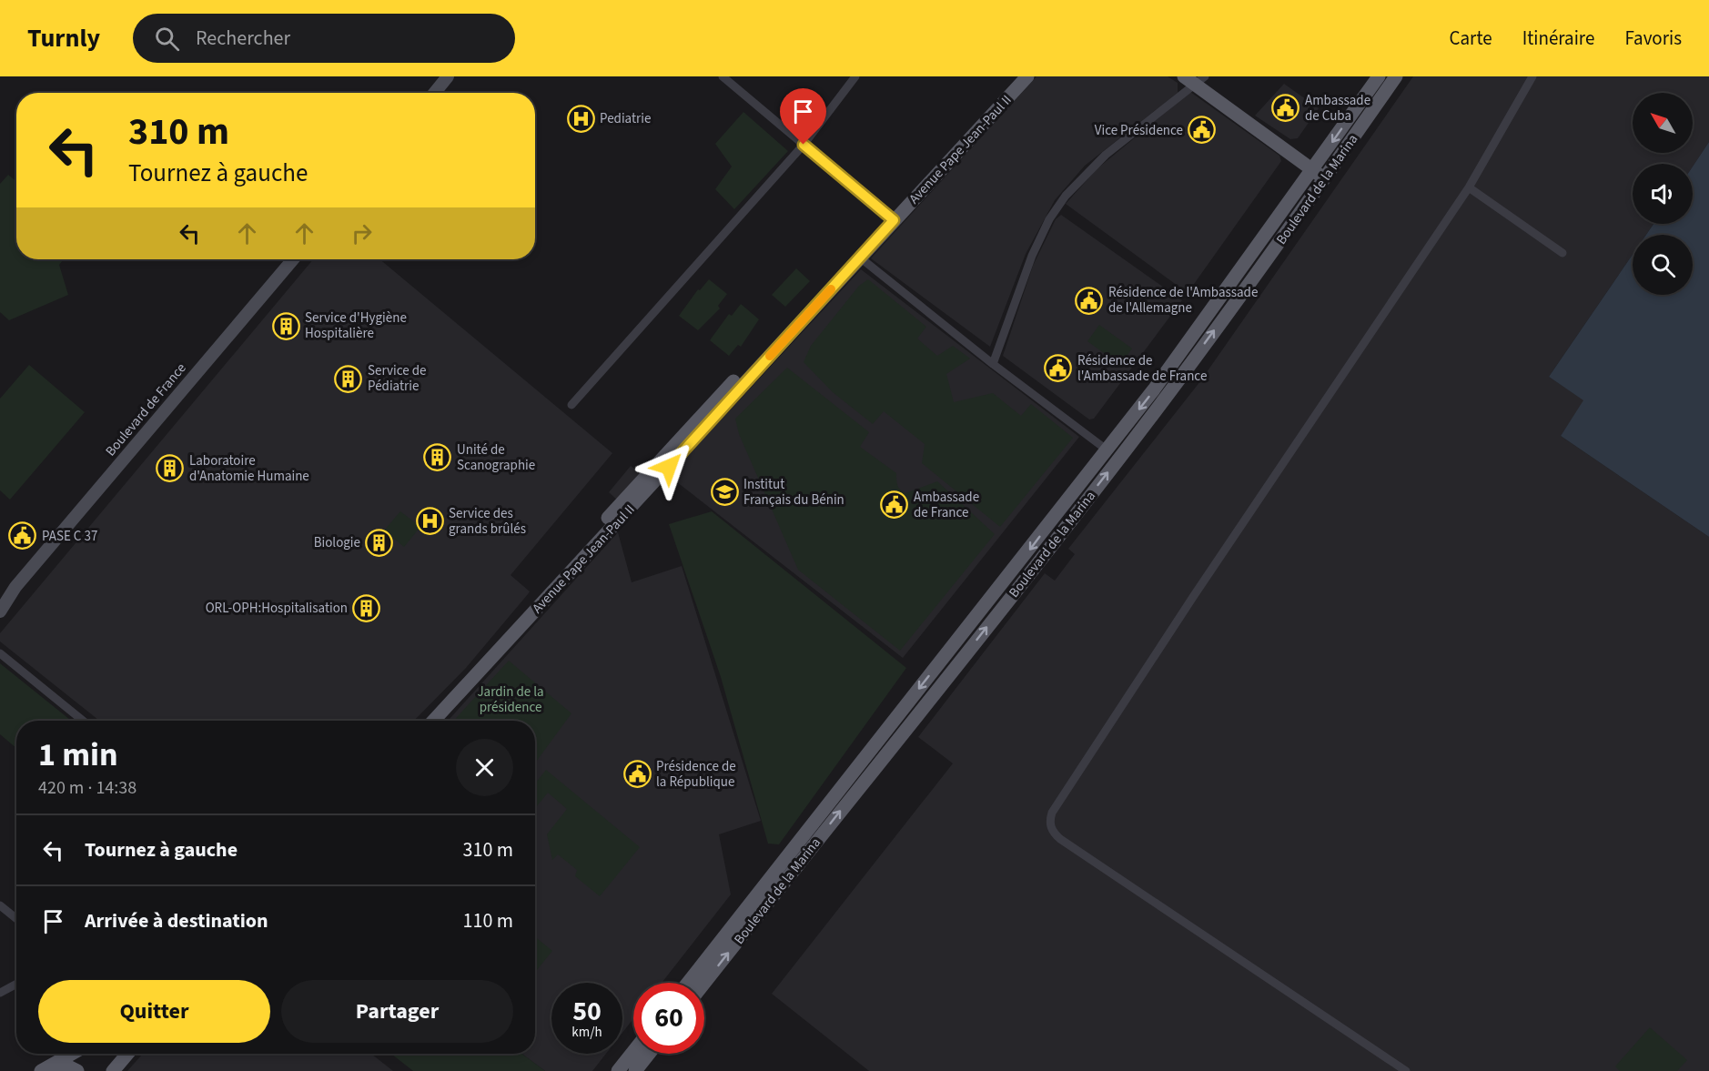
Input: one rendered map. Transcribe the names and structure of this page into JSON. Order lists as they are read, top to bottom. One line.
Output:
{"streets":{"main road":["Avenue Pape Jean-Paul II","Boulevard de la Marina"],"street":["Boulevard de France"]},"parks":["Jardin de la présidence"],"places":{"public building":["Ambassade de Cuba","Vice Présidence","Résidence de l'Ambassade de l'Allemagne","Résidence de l'Ambassade de France","Ambassade de France","PASE C 37","Présidence de la République"],"hospital":["Pediatrie","Service des grands brûlés"],"building":["Service d'Hygiène Hospitalière","Service de Pédiatrie","Unité de Scanographie","Laboratoire d'Anatomie Humaine","Biologie","ORL-OPH:Hospitalisation"],"school or university":["Institut Français du Bénin"]},"north":"top left","page":{"header":"Turnly","search":"Rechercher","nav":["Carte","Itinéraire","Favoris"],"turn":["310 m","Tournez à gauche"],"heading":["1 min","420 m · 14:38"],"list":[{"name":"Tournez à gauche","value":"310 m"},{"name":"Arrivée à destination","value":"110 m"}],"buttons":["Quitter","Partager"],"speed":"50 km/h","limit":"60"}}
